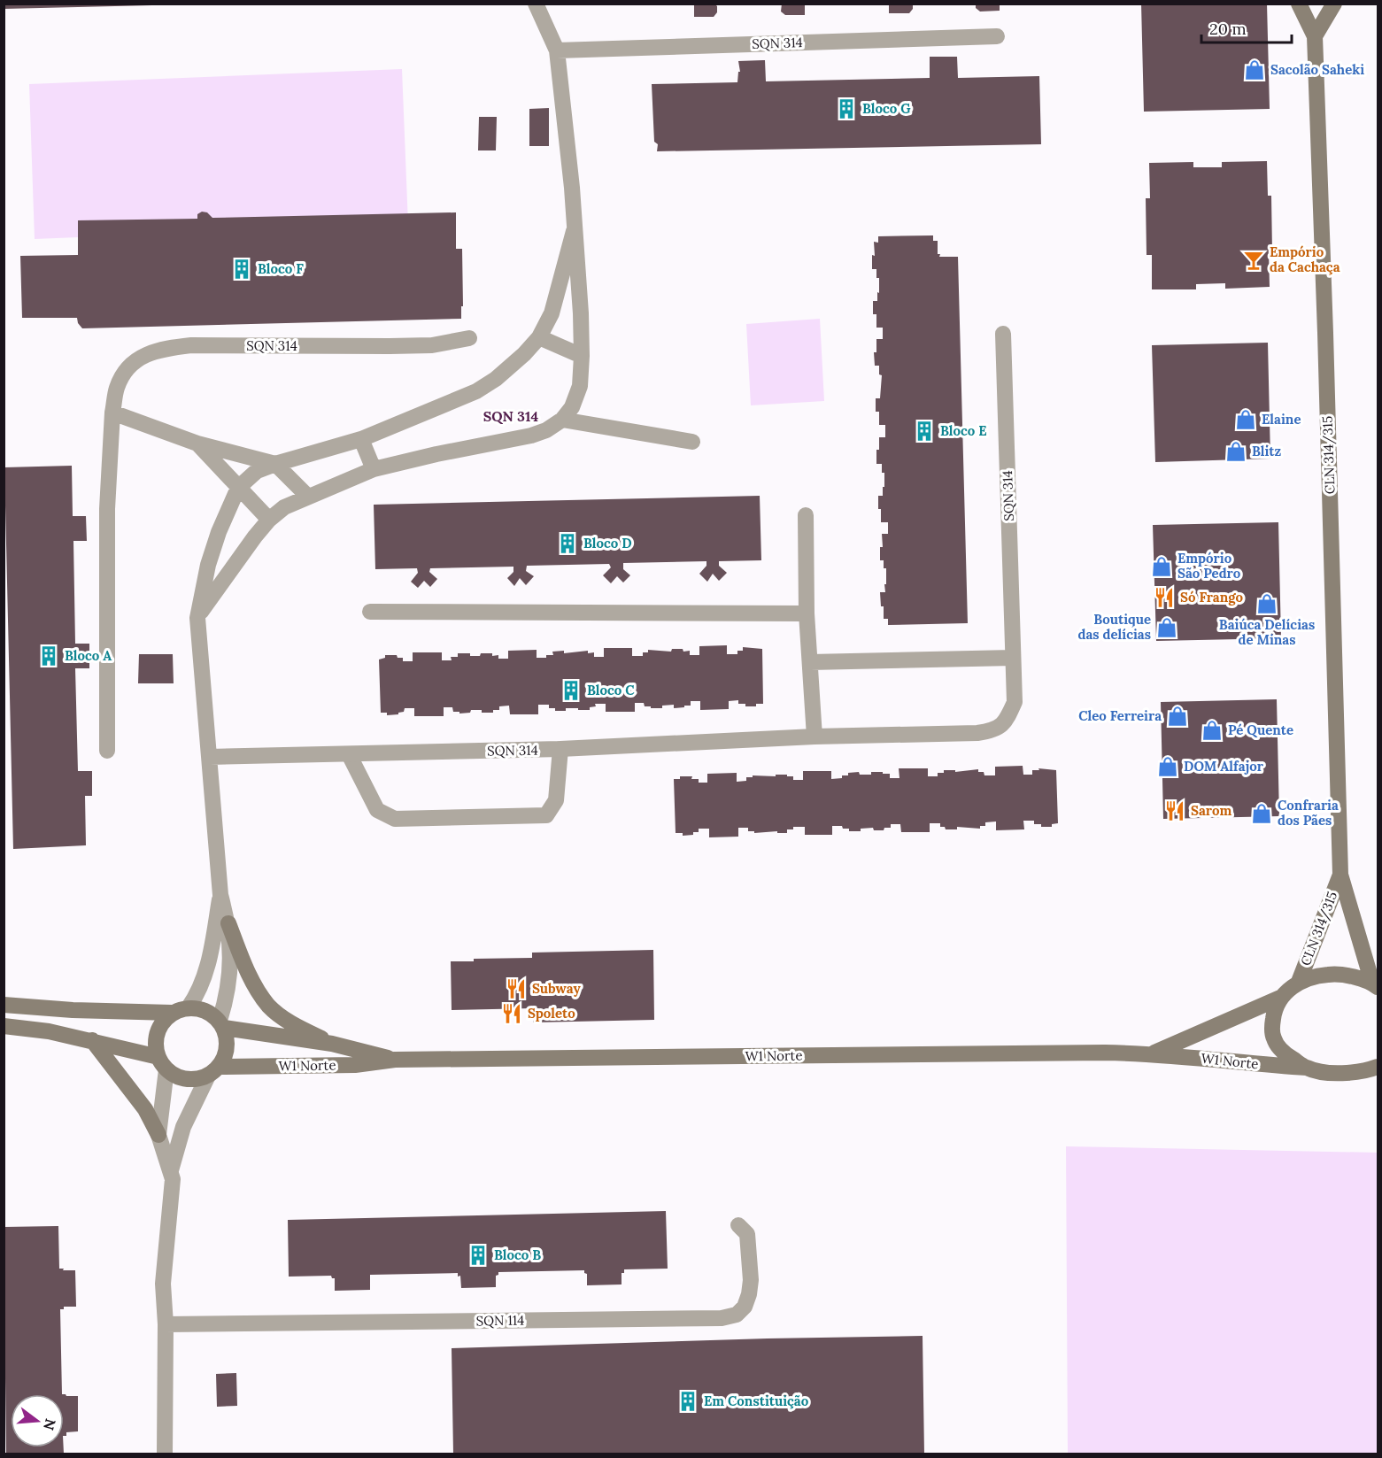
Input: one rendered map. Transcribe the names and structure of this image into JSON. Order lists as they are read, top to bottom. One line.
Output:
{"streets":{"street":["SQN 314","CLN 314/315","W1 Norte","SQN 114"]},"crossings":[["CLN 314/315","W1 Norte"]],"districts":["SQN 314"],"places":{"shop":["Sacolão Saheki","Elaine","Blitz","Empório São Pedro","Baiúca Delícias de Minas","Boutique das delícias","Cleo Ferreira","Pé Quente","DOM Alfajor","Confraria dos Pães"],"building":["Bloco G","Bloco F","Bloco E","Bloco D","Bloco A","Bloco C","Bloco B","Em Constituição"],"bar":["Empório da Cachaça"],"restaurant":["Só Frango","Sarom","Subway","Spoleto"]},"scale_bar":"20 m","north":"right"}
